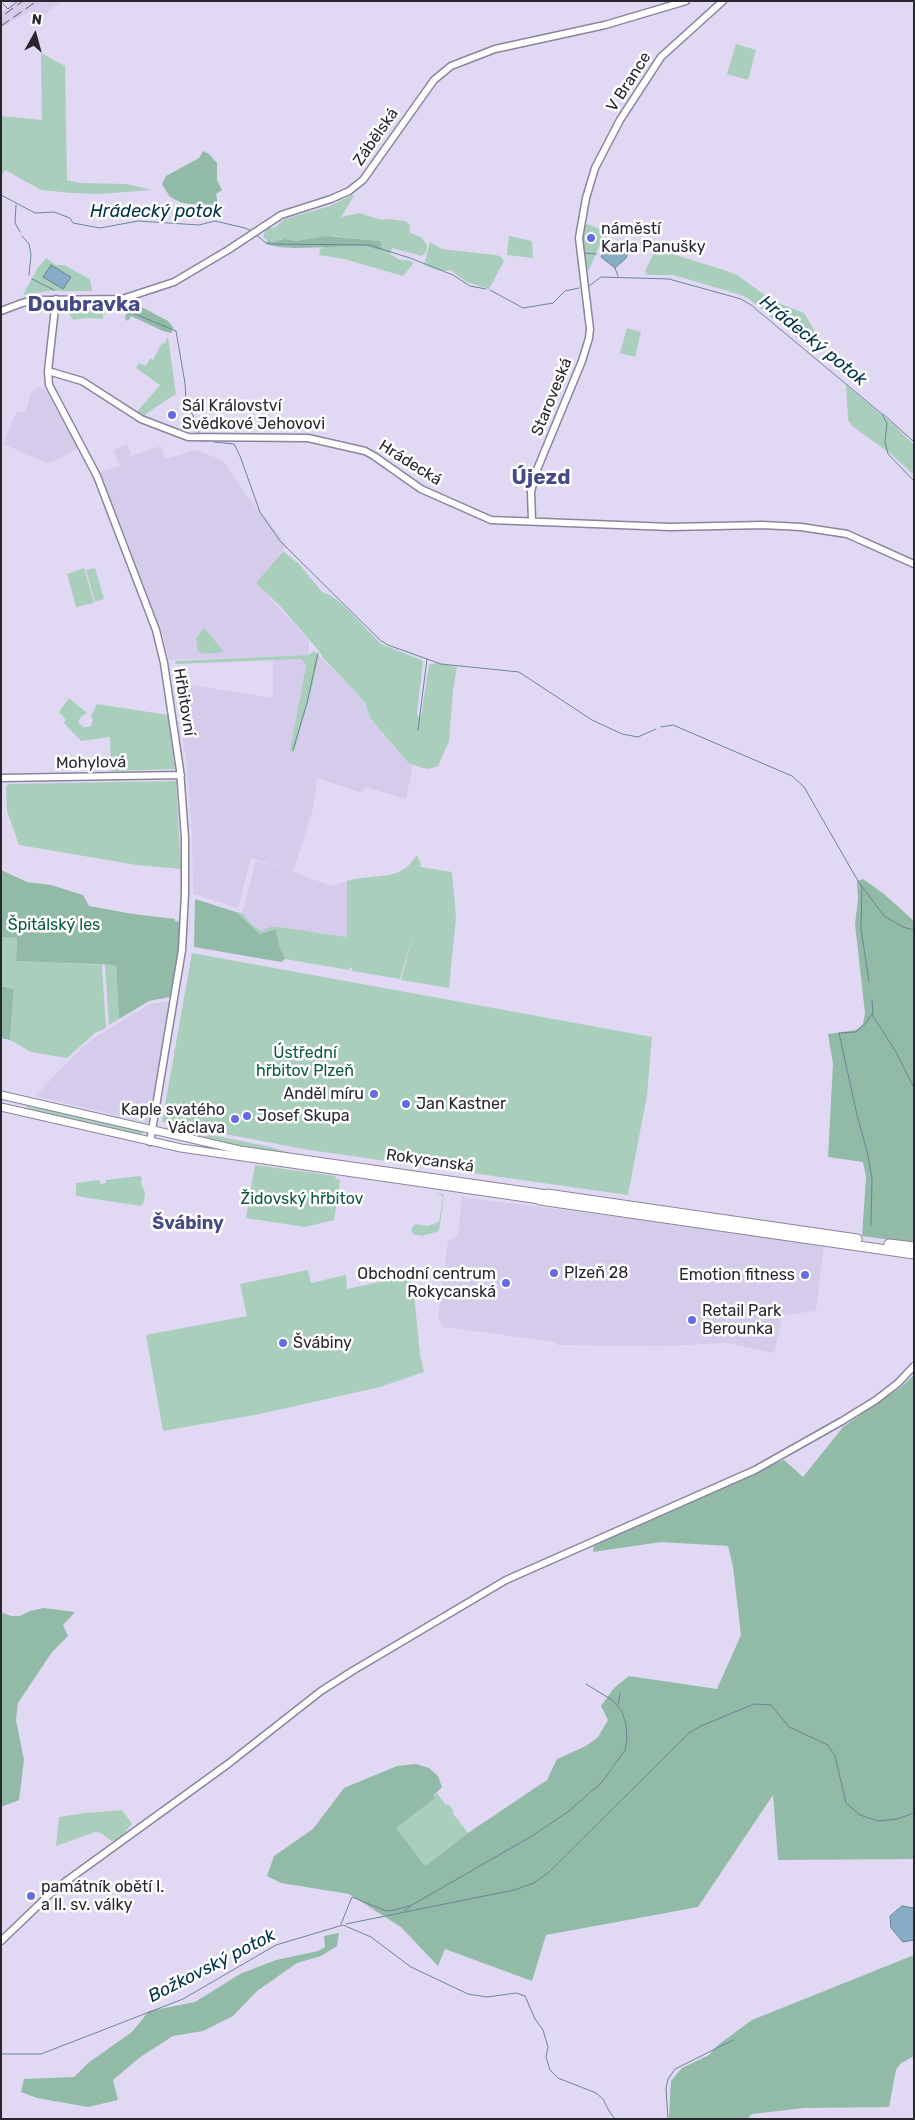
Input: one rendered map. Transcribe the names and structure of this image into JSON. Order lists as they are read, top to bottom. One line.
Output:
{"streets":{"highway":["Rokycanská"],"street":["V Brance","Zábělská","Staroveská","Hrádecká","Hřbitovní","Mohylová"]},"crossings":[["V Brance","Staroveská"],["Zábělská","Hřbitovní"],["Staroveská","Hrádecká"],["Hrádecká","Hřbitovní"],["Hřbitovní","Mohylová"],["Hřbitovní","Rokycanská"]],"districts":["Doubravka","Újezd","Švábiny"],"water":["Hrádecký potok","Božkovský potok"],"parks":["Špitálský les","Ústřední hřbitov Plzeň","Židovský hřbitov"],"places":["náměstí Karla Panušky","Sál Království Svědkové Jehovovi","Anděl míru","Jan Kastner","Josef Skupa","Kaple svatého Václava","Plzeň 28","Emotion fitness","Obchodní centrum Rokycanská","Retail Park Berounka","Švábiny","památník obětí I. a II. sv. války"],"north":"top"}
